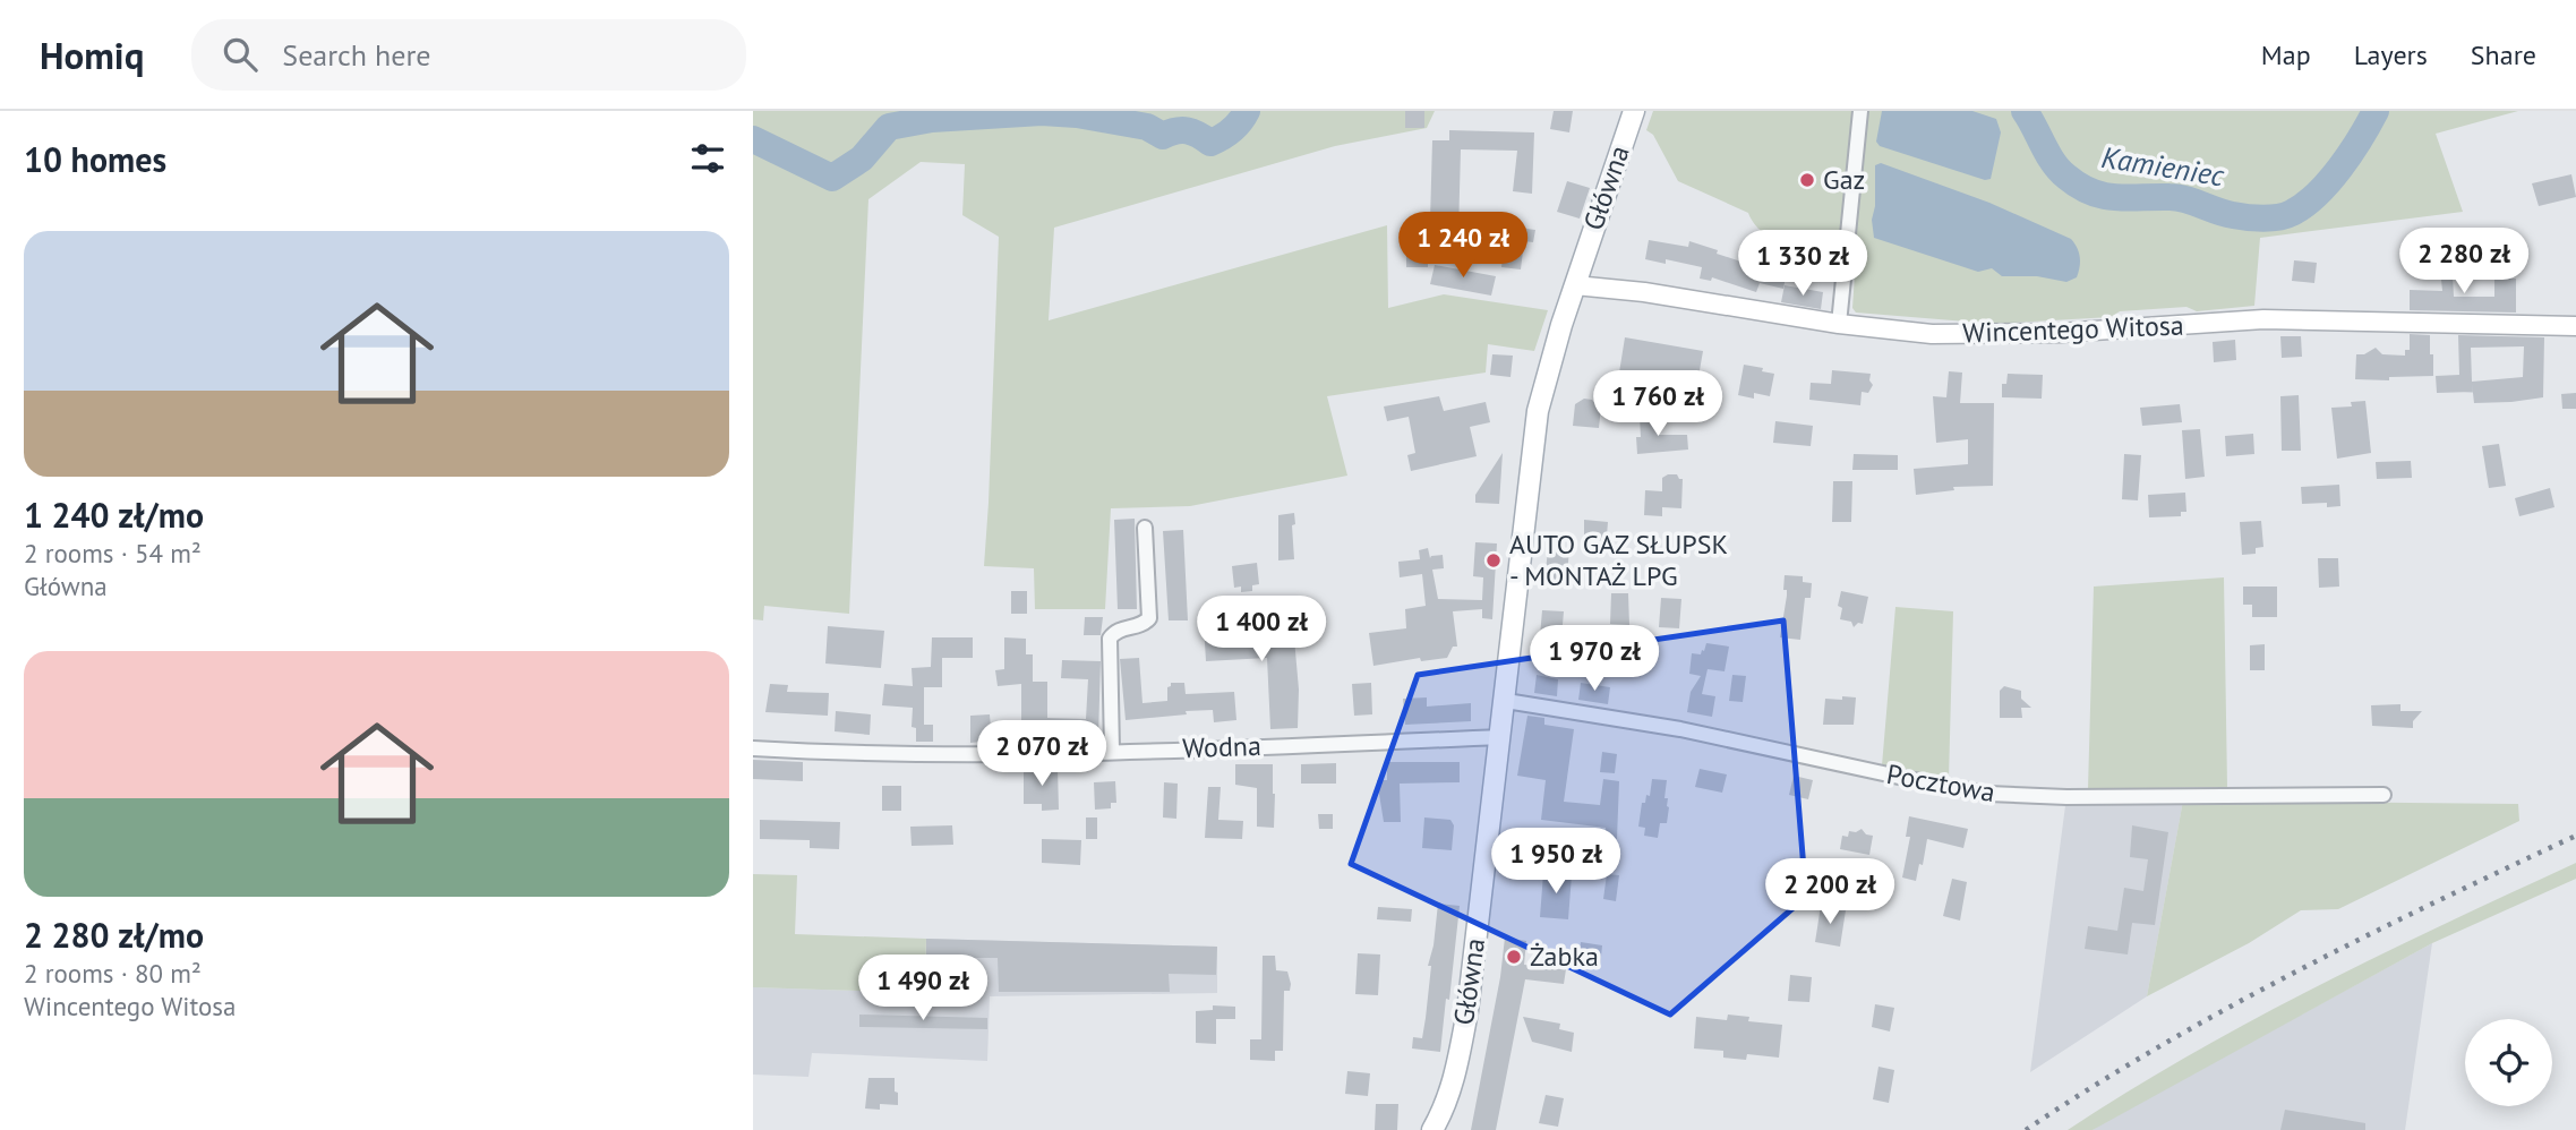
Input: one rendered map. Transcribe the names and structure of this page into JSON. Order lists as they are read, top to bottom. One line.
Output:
{"streets":{"main road":["Główna"],"street":["Wincentego Witosa","Wodna","Pocztowa"]},"crossings":[["Główna","Wincentego Witosa"],["Główna","Wodna"],["Główna","Pocztowa"]],"water":["Kamieniec"],"places":["Gaz","AUTO GAZ SŁUPSK - MONTAŻ LPG","Żabka"],"page":{"header":"Homiq","search":"Search here","nav":["Map","Layers","Share"],"heading":"10 homes","list":[{"name":"1 240 zł/mo","note":"2 rooms · 54 m² · Główna"},{"name":"2 280 zł/mo","note":"2 rooms · 80 m² · Wincentego Witosa"}],"price":["1 240 zł","2 280 zł","1 330 zł","1 760 zł","1 400 zł","1 970 zł","2 070 zł","1 950 zł","2 200 zł","1 490 zł"]}}
